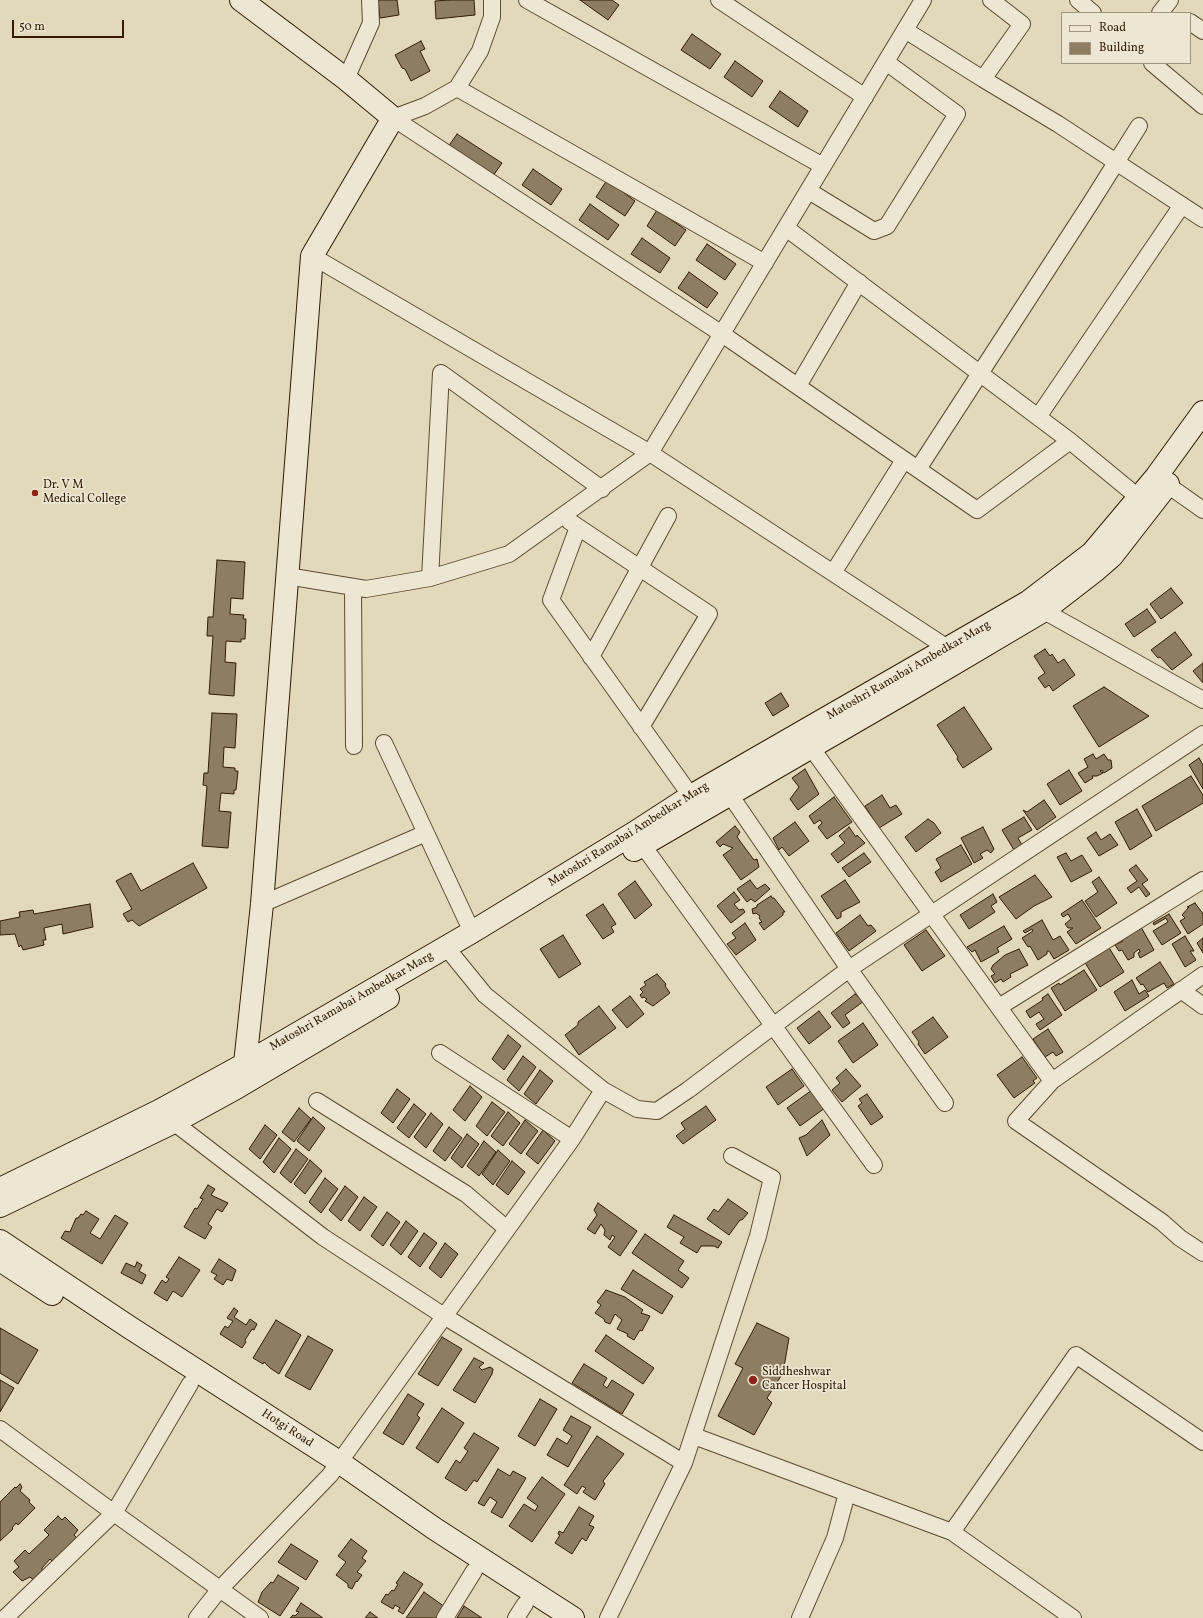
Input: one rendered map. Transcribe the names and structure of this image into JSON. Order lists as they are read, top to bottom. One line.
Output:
{"streets":{"street":["Matoshri Ramabai Ambedkar Marg","Hotgi Road"]},"places":["Dr. V M Medical College","Siddheshwar Cancer Hospital"],"legend":["Road","Building"],"scale_bar":"50 m"}
